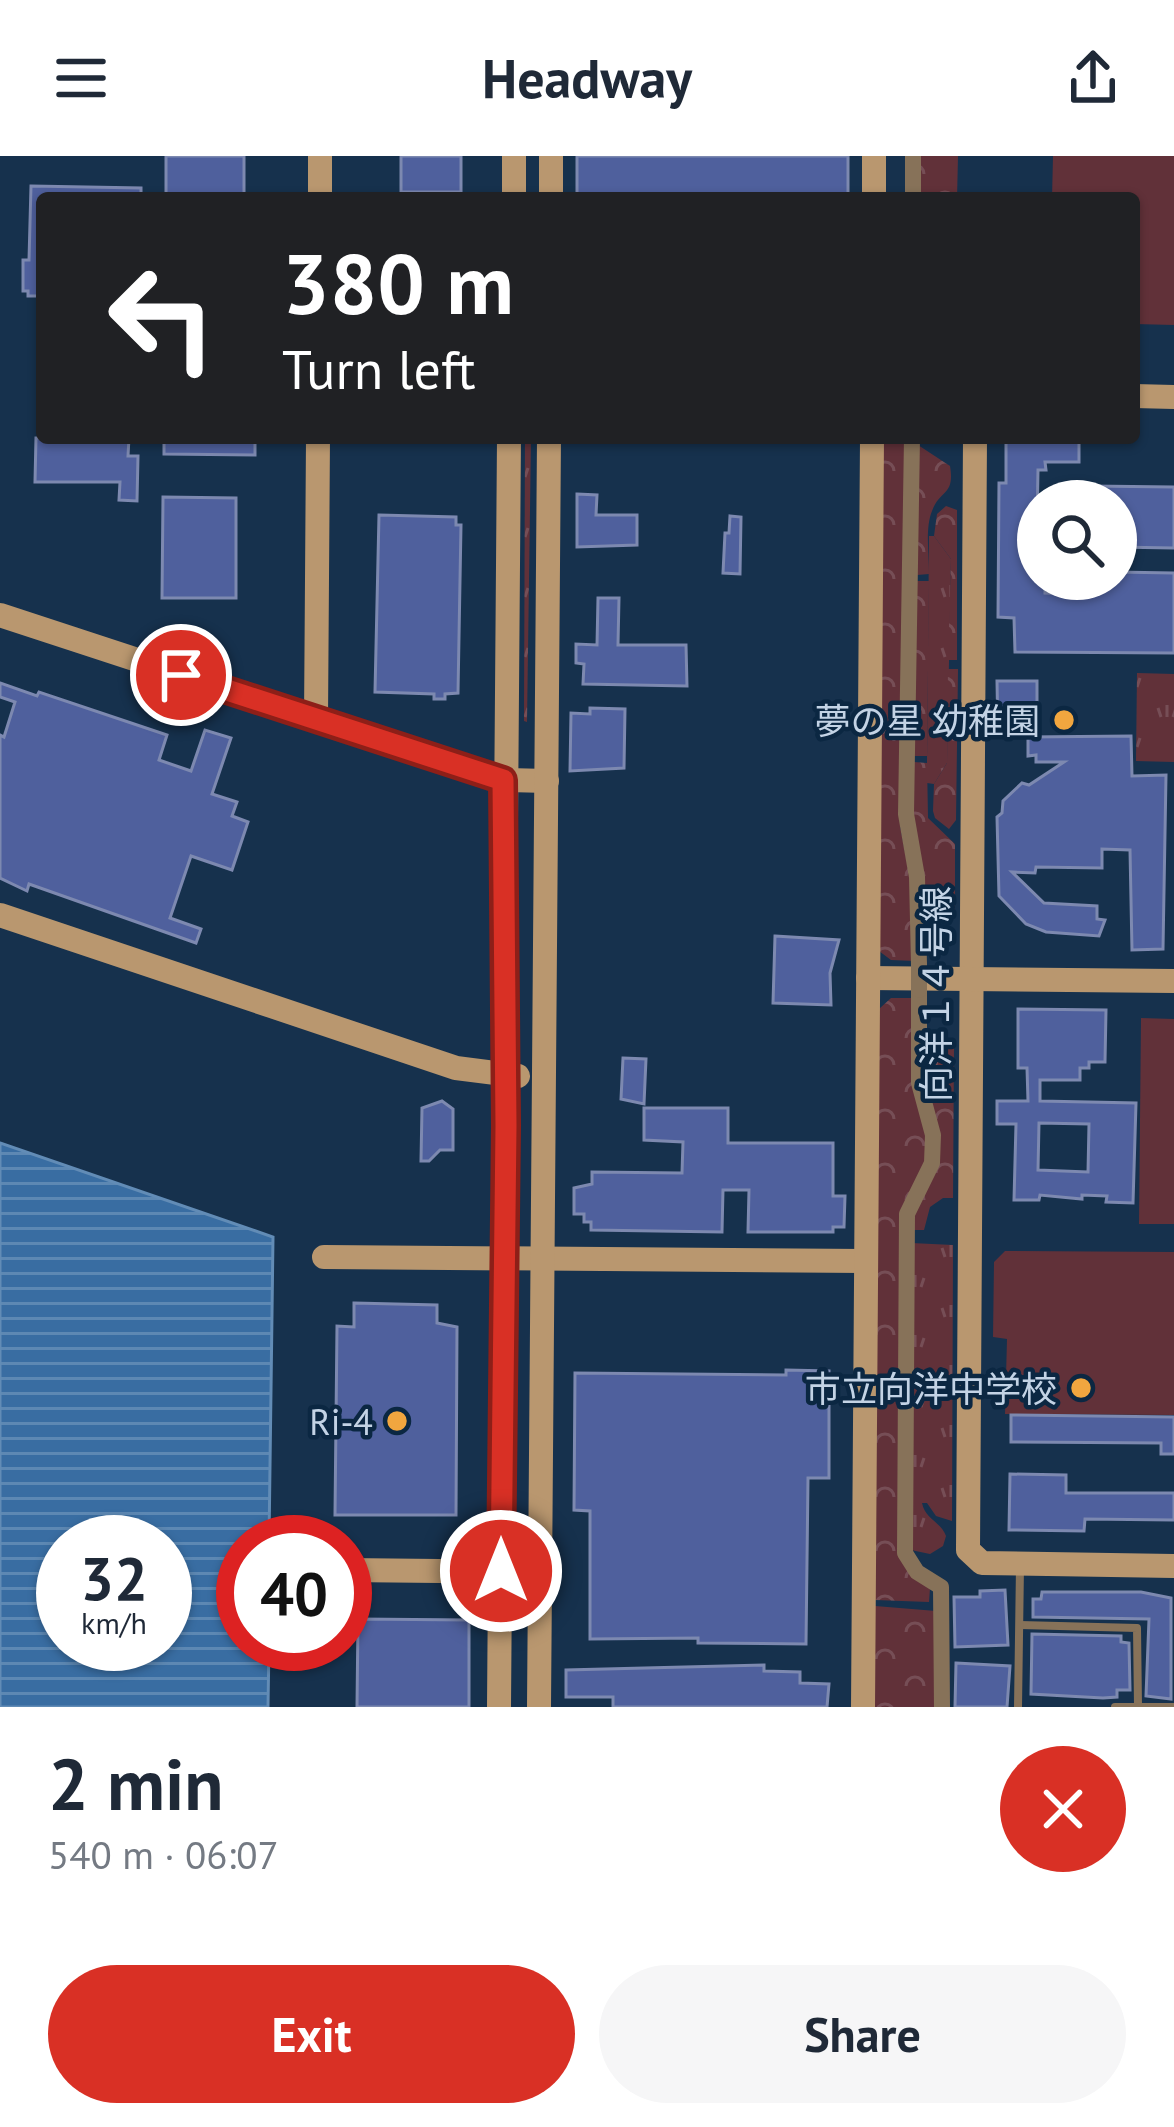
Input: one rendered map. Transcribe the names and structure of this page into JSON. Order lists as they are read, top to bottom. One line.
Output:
{"streets":{"street":["向洋１４号線"]},"places":["夢の星 幼稚園","市立向洋中学校","Ri-4"],"page":{"header":"Headway","turn":["380 m","Turn left"],"speed":"32 km/h","limit":"40","heading":["2 min","540 m · 06:07"],"buttons":["Exit","Share"]}}
